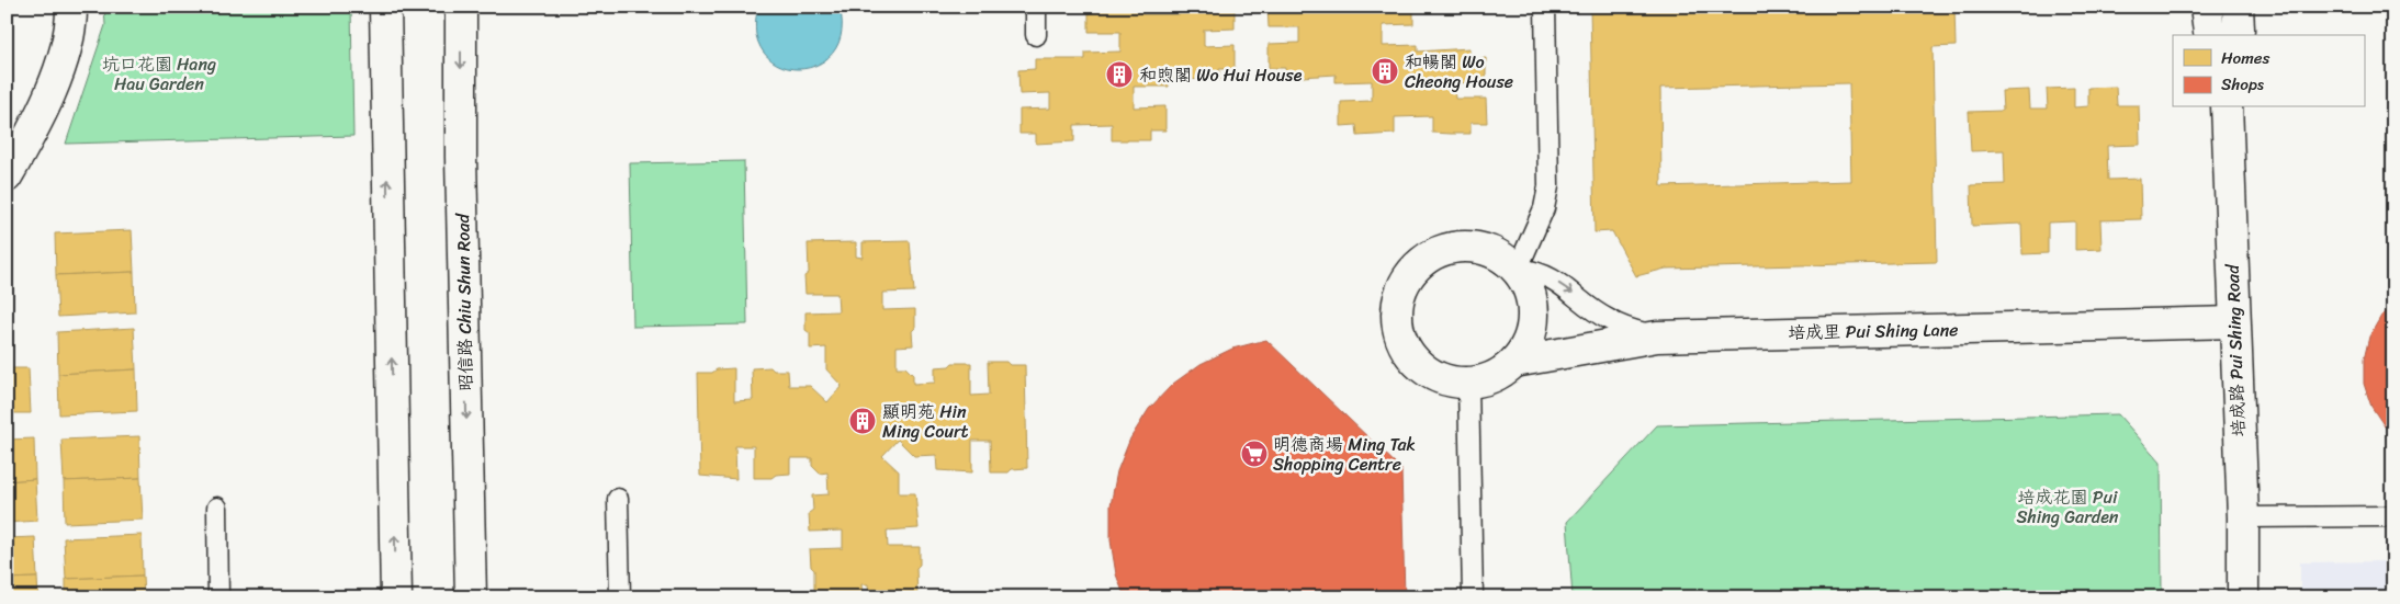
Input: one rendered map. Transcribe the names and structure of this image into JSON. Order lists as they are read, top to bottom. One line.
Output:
{"streets":{"street":["昭信路 Chiu Shun Road","培成里 Pui Shing Lane","培成路 Pui Shing Road"]},"crossings":[["培成里 Pui Shing Lane","培成路 Pui Shing Road"]],"parks":["坑口花園 Hang Hau Garden","培成花園 Pui Shing Garden"],"places":{"building":["和暢閣 Wo Cheong House","和煦閣 Wo Hui House","顯明苑 Hin Ming Court"],"supermarket":["明德商場 Ming Tak Shopping Centre"]},"legend":["Homes","Shops"]}
